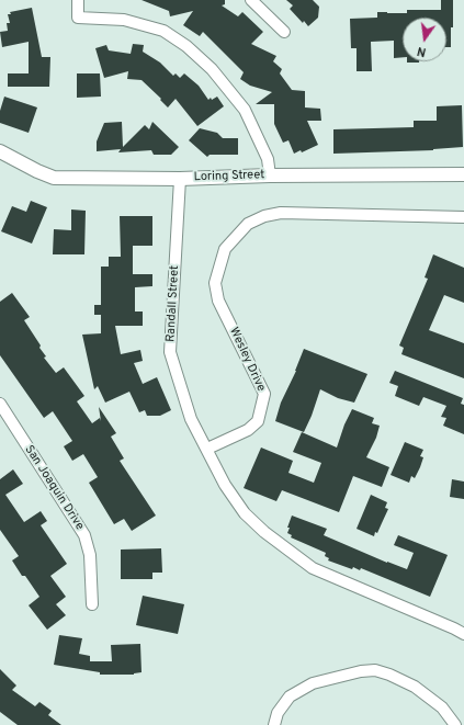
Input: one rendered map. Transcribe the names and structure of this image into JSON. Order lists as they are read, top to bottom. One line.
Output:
{"streets":{"street":["Loring Street","Randall Street","Wesley Drive","San Joaquin Drive"]},"crossings":[["Loring Street","Randall Street"],["Randall Street","Wesley Drive"]],"north":"bottom"}
